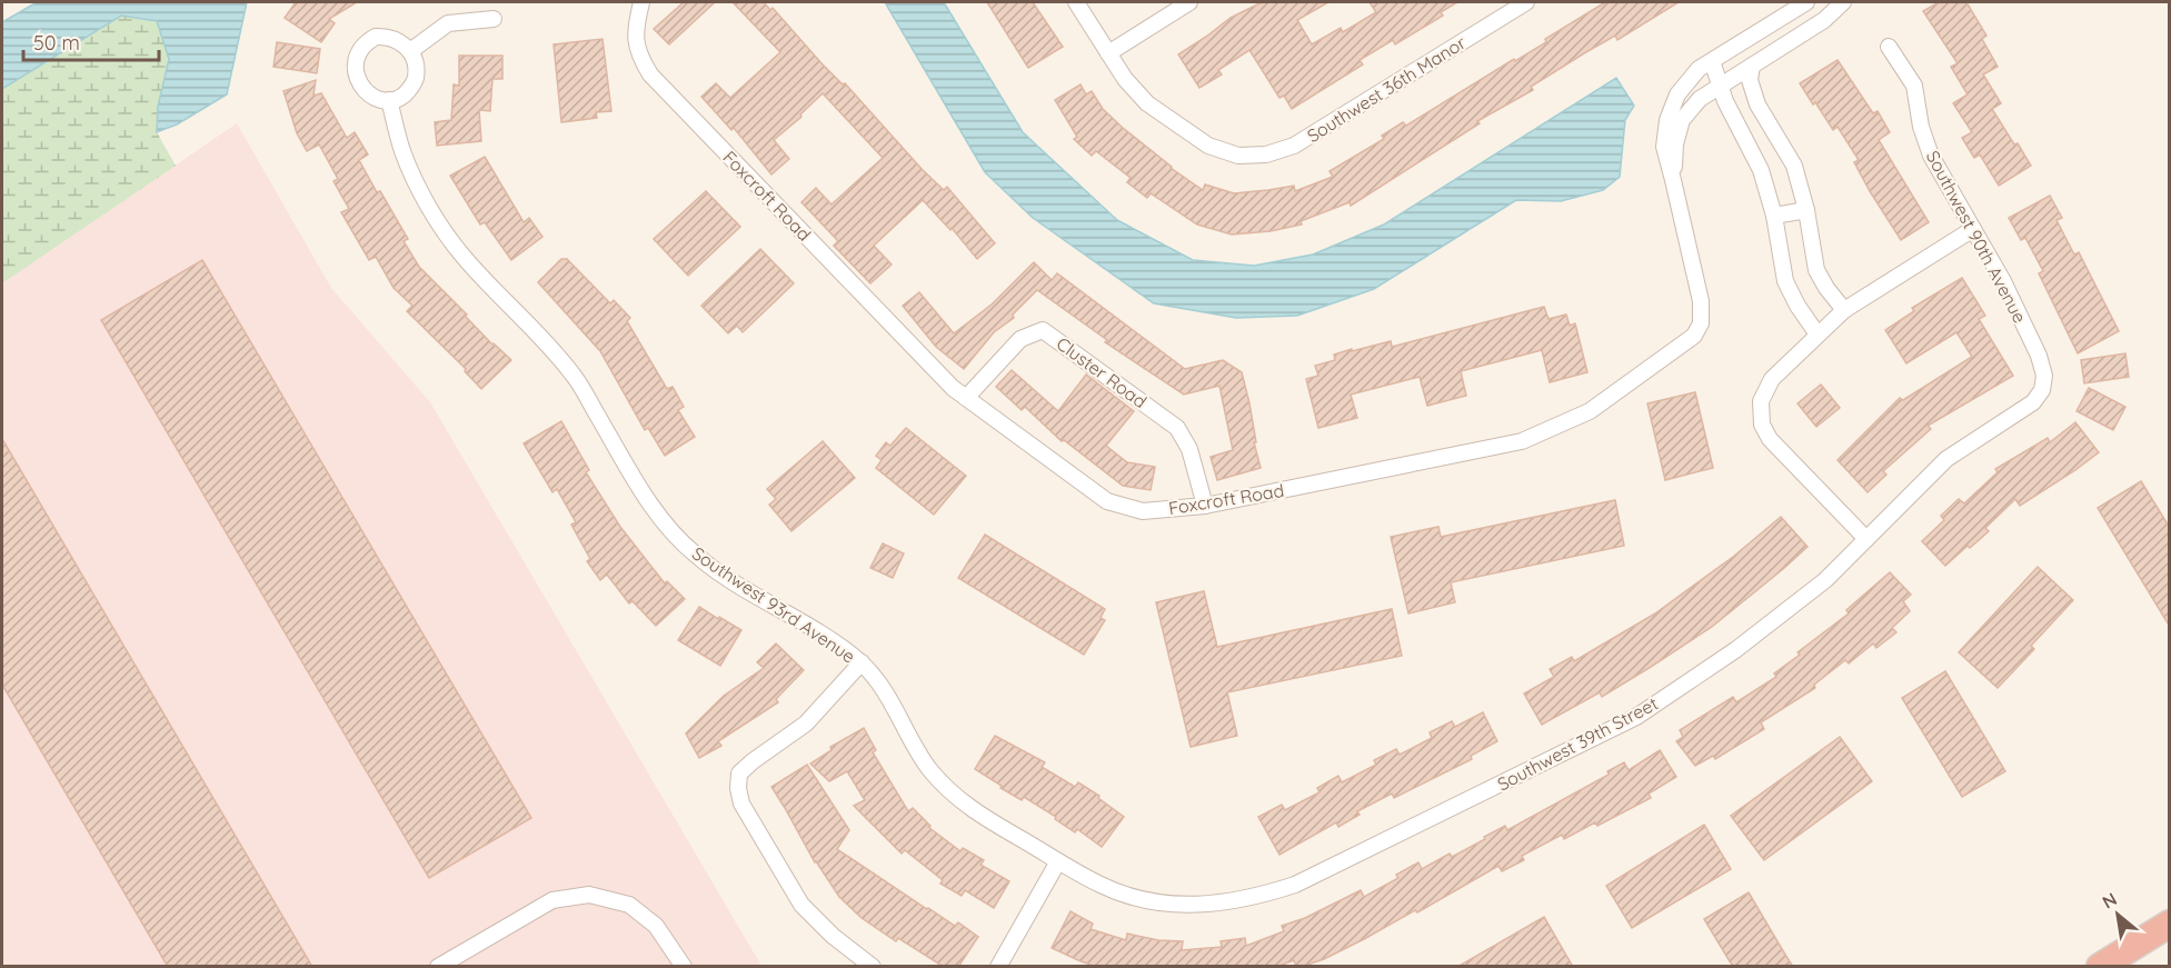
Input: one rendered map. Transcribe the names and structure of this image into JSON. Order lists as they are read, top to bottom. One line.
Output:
{"streets":{"street":["Southwest 36th Manor","Foxcroft Road","Southwest 90th Avenue","Cluster Road","Southwest 93rd Avenue","Southwest 39th Street"]},"crossings":[["Foxcroft Road","Cluster Road"],["Southwest 90th Avenue","Southwest 39th Street"],["Southwest 93rd Avenue","Southwest 39th Street"]],"scale_bar":"50 m","north":"top left"}
